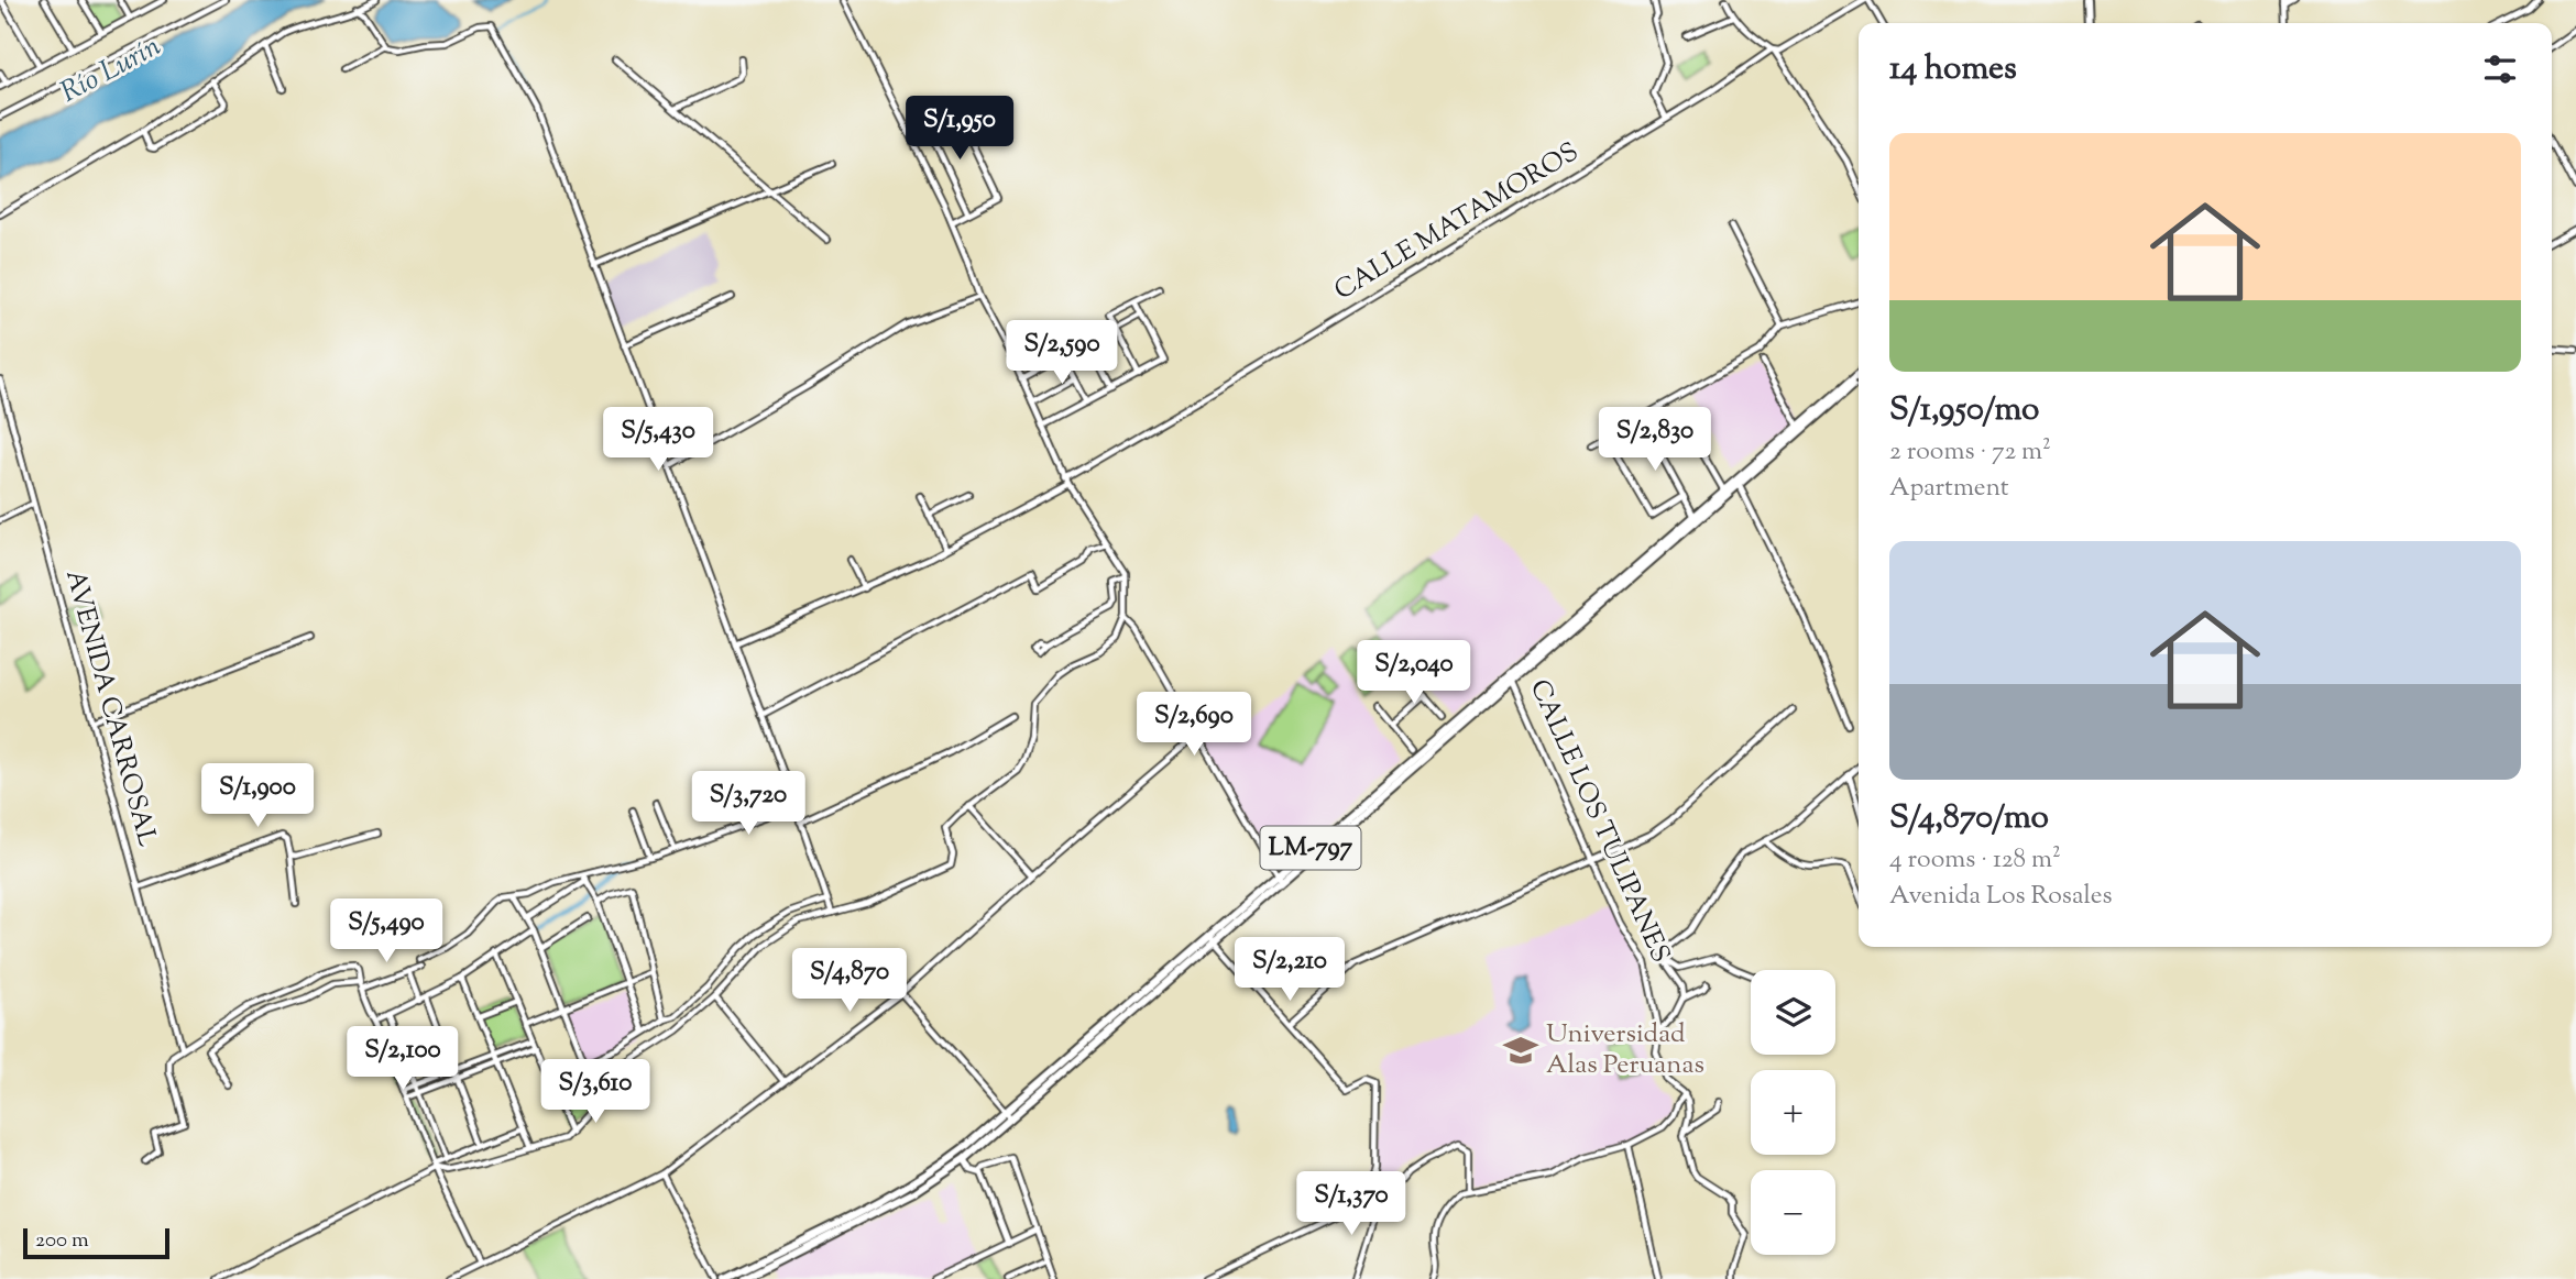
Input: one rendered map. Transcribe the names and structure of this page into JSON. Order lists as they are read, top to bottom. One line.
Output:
{"streets":{"main road":["LM-797"],"street":["CALLE MATAMOROS","AVENIDA CARROSAL","CALLE LOS TULIPANES"]},"crossings":[["CALLE LOS TULIPANES","LM-797"]],"water":["Río Lurín"],"places":{"school or university":["Universidad Alas Peruanas"]},"scale_bar":"200 m","page":{"heading":"14 homes","price":["S/1,950","S/2,590","S/5,430","S/2,830","S/2,040","S/2,690","S/1,900","S/3,720","S/5,490","S/2,210","S/4,870","S/2,100","S/3,610","S/1,370"],"list":[{"name":"S/1,950/mo","note":"2 rooms · 72 m² · Apartment"},{"name":"S/4,870/mo","note":"4 rooms · 128 m² · Avenida Los Rosales"}],"map_buttons":["+","−"],"scale":"200 m"}}
